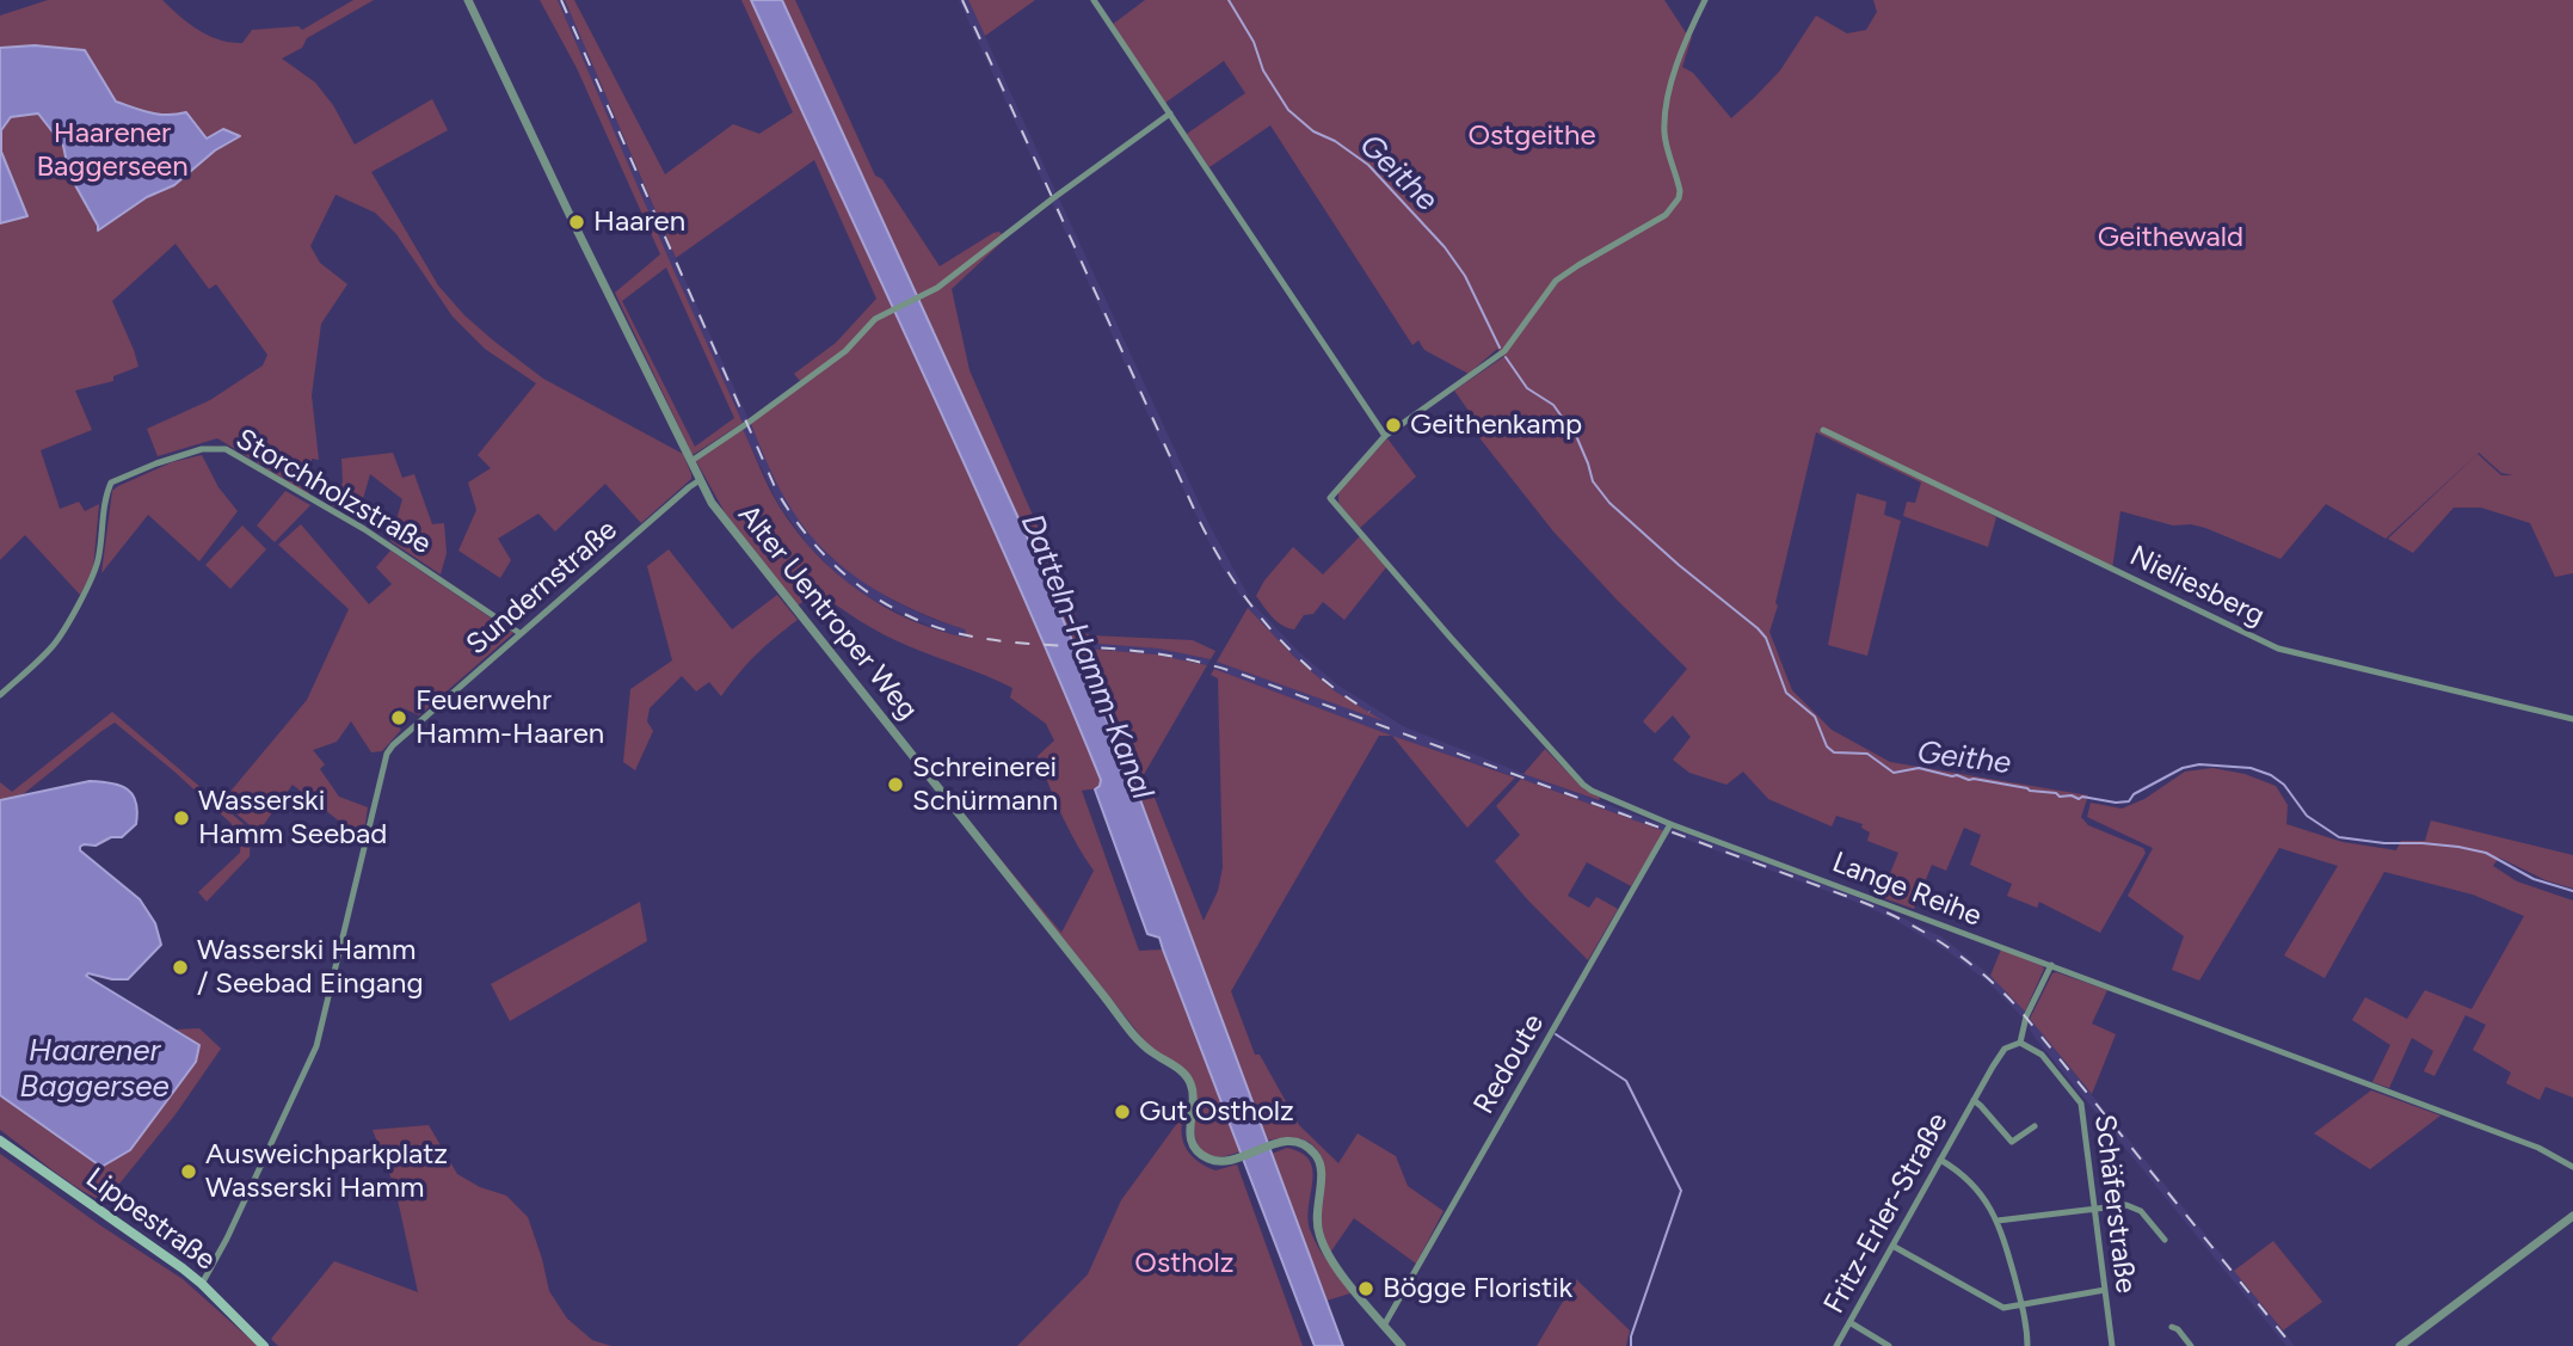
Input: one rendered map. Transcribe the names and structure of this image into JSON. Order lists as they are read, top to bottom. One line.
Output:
{"streets":{"main road":["Lippestraße"],"street":["Storchholzstraße","Nieliesberg","Sundernstraße","Alter Uentroper Weg","Lange Reihe","Redoute","Schäferstraße","Fritz-Erler-Straße"]},"crossings":[["Storchholzstraße","Sundernstraße"],["Sundernstraße","Alter Uentroper Weg"],["Sundernstraße","Lippestraße"],["Alter Uentroper Weg","Redoute"],["Lange Reihe","Redoute"],["Lange Reihe","Fritz-Erler-Straße"],["Schäferstraße","Fritz-Erler-Straße"]],"water":["Geithe","Datteln-Hamm-Kanal","Haarener Baggersee"],"parks":["Haarener Baggerseen","Ostgeithe","Geithewald","Ostholz"],"places":["Haaren","Geithenkamp","Feuerwehr Hamm-Haaren","Schreinerei Schürmann","Wasserski Hamm Seebad","Wasserski Hamm / Seebad Eingang","Gut Ostholz","Ausweichparkplatz Wasserski Hamm","Bögge Floristik"]}
